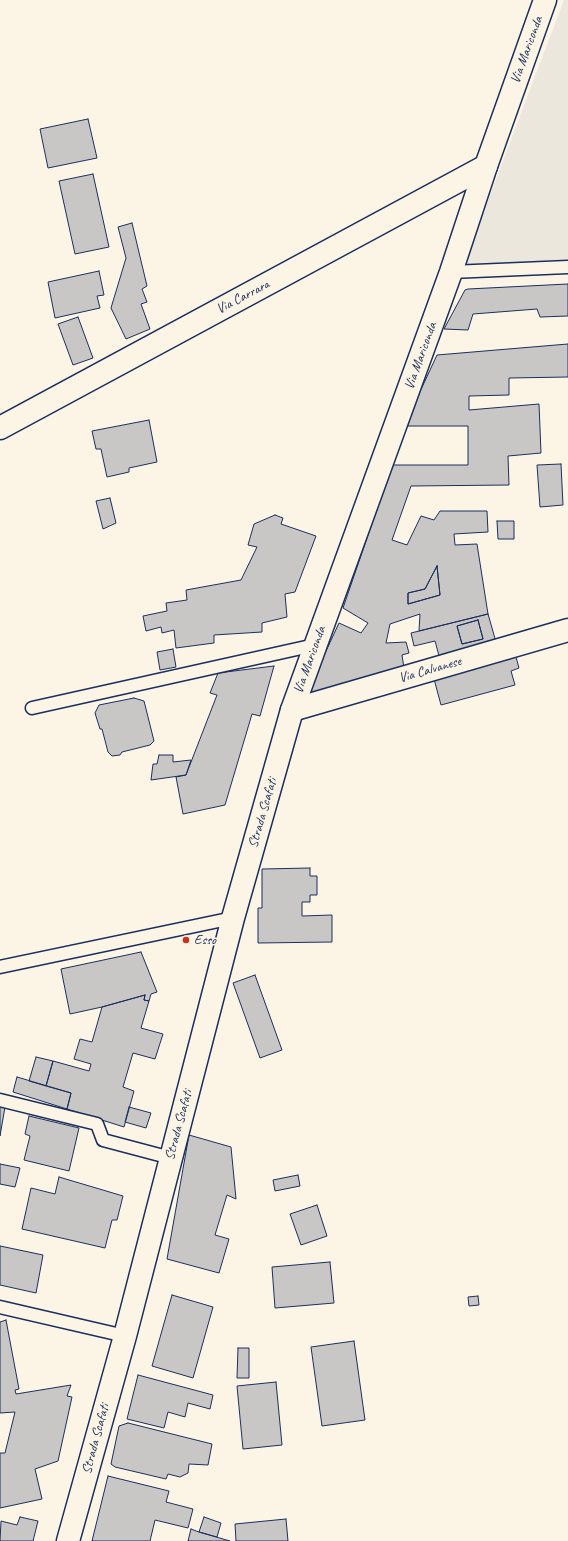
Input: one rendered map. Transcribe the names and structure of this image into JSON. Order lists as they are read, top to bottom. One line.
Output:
{"streets":{"street":["Via Mariconda","Via Carrara","Via Calvanese","Strada Scafati"]},"crossings":[["Via Mariconda","Via Carrara"],["Via Mariconda","Via Calvanese"],["Via Mariconda","Strada Scafati"],["Via Calvanese","Strada Scafati"]],"places":["Esso"]}
